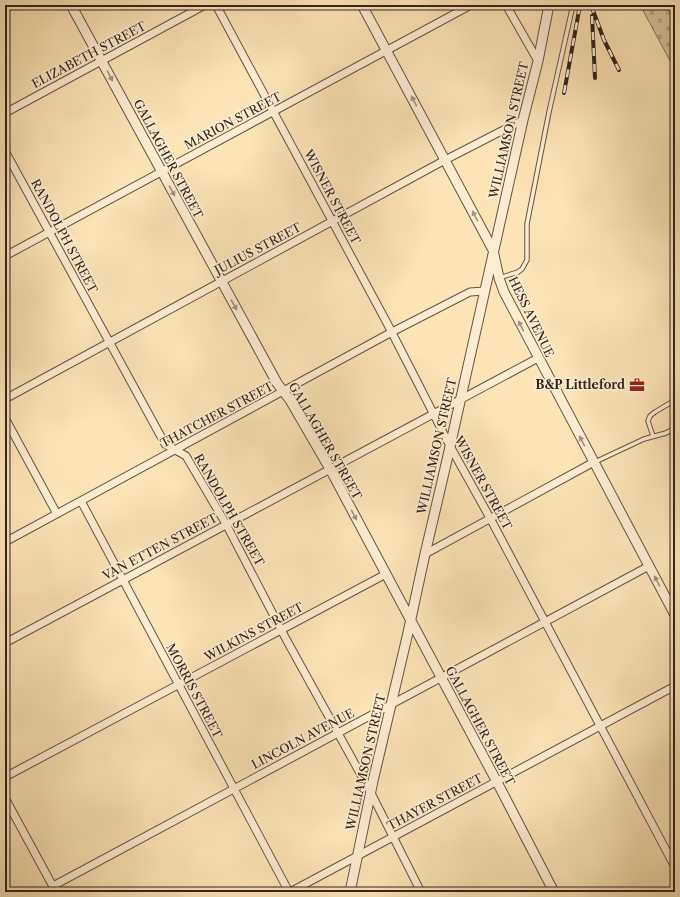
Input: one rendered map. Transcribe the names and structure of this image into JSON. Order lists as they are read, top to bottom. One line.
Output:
{"streets":{"street":["ELIZABETH STREET","MARION STREET","WILLIAMSON STREET","GALLAGHER STREET","WISNER STREET","RANDOLPH STREET","JULIUS STREET","HESS AVENUE","THATCHER STREET","VAN ETTEN STREET","WILKINS STREET","MORRIS STREET","LINCOLN AVENUE","THAYER STREET"]},"crossings":[["ELIZABETH STREET","GALLAGHER STREET"],["MARION STREET","GALLAGHER STREET"],["MARION STREET","WISNER STREET"],["MARION STREET","RANDOLPH STREET"],["MARION STREET","HESS AVENUE"],["WILLIAMSON STREET","GALLAGHER STREET"],["WILLIAMSON STREET","WISNER STREET"],["WILLIAMSON STREET","RANDOLPH STREET"],["WILLIAMSON STREET","JULIUS STREET"],["WILLIAMSON STREET","HESS AVENUE"],["WILLIAMSON STREET","THATCHER STREET"],["WILLIAMSON STREET","VAN ETTEN STREET"],["WILLIAMSON STREET","LINCOLN AVENUE"],["WILLIAMSON STREET","THAYER STREET"],["GALLAGHER STREET","JULIUS STREET"],["GALLAGHER STREET","THATCHER STREET"],["GALLAGHER STREET","VAN ETTEN STREET"],["GALLAGHER STREET","WILKINS STREET"],["GALLAGHER STREET","LINCOLN AVENUE"],["GALLAGHER STREET","THAYER STREET"],["WISNER STREET","JULIUS STREET"],["WISNER STREET","THATCHER STREET"],["WISNER STREET","VAN ETTEN STREET"],["WISNER STREET","LINCOLN AVENUE"],["WISNER STREET","THAYER STREET"],["RANDOLPH STREET","JULIUS STREET"],["RANDOLPH STREET","THATCHER STREET"],["RANDOLPH STREET","VAN ETTEN STREET"],["RANDOLPH STREET","WILKINS STREET"],["RANDOLPH STREET","LINCOLN AVENUE"],["RANDOLPH STREET","THAYER STREET"],["JULIUS STREET","HESS AVENUE"],["HESS AVENUE","VAN ETTEN STREET"],["HESS AVENUE","LINCOLN AVENUE"],["THATCHER STREET","MORRIS STREET"],["VAN ETTEN STREET","MORRIS STREET"],["WILKINS STREET","MORRIS STREET"],["MORRIS STREET","LINCOLN AVENUE"],["MORRIS STREET","THAYER STREET"]],"one_way":["GALLAGHER STREET","HESS AVENUE"],"places":{"office":["B&P Littleford"]}}
